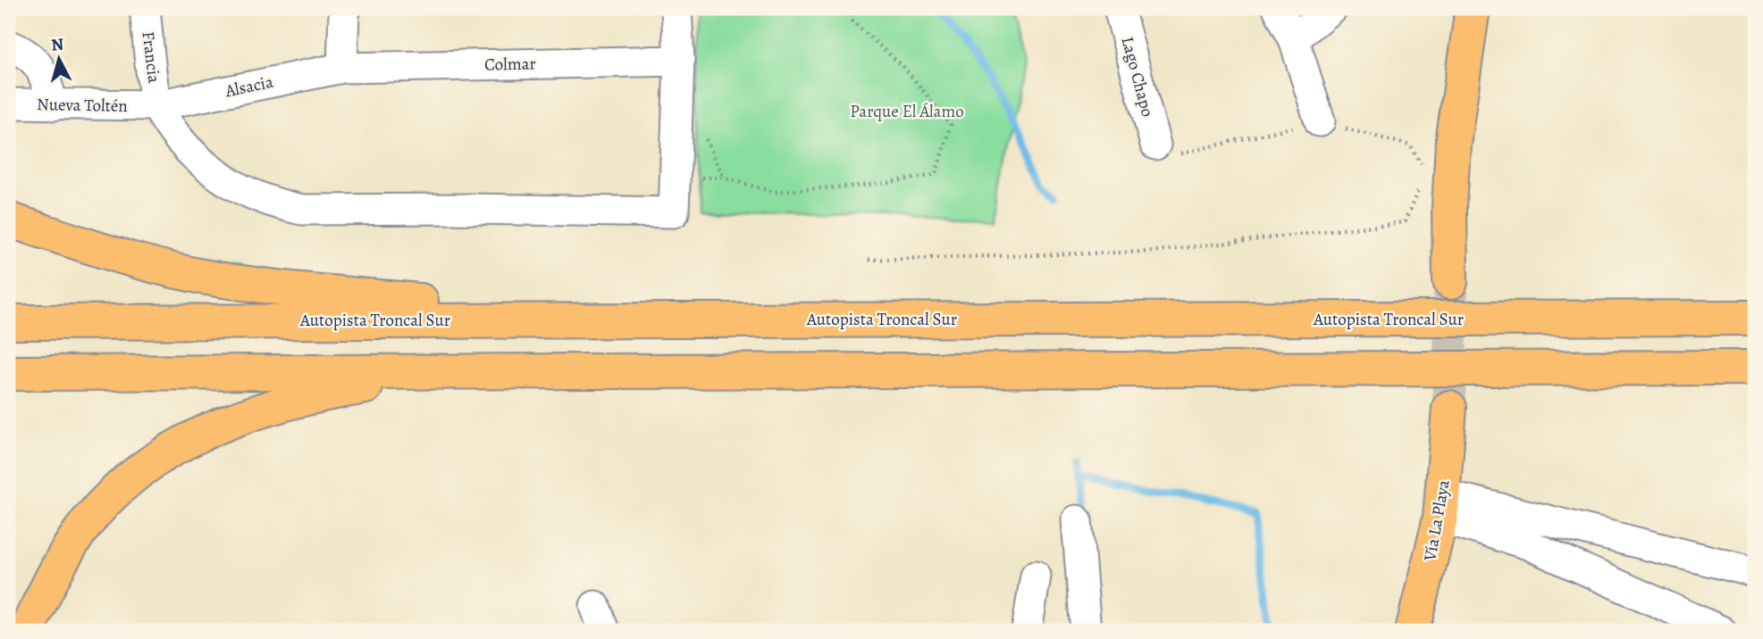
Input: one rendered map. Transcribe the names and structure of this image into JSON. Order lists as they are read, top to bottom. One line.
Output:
{"streets":{"main road":["Autopista Troncal Sur","Vía La Playa"],"street":["Francia","Colmar","Lago Chapo","Alsacia","Nueva Toltén"]},"crossings":[["Francia","Alsacia"],["Francia","Nueva Toltén"],["Colmar","Alsacia"],["Alsacia","Nueva Toltén"]],"parks":["Parque El Álamo"],"north":"top"}
